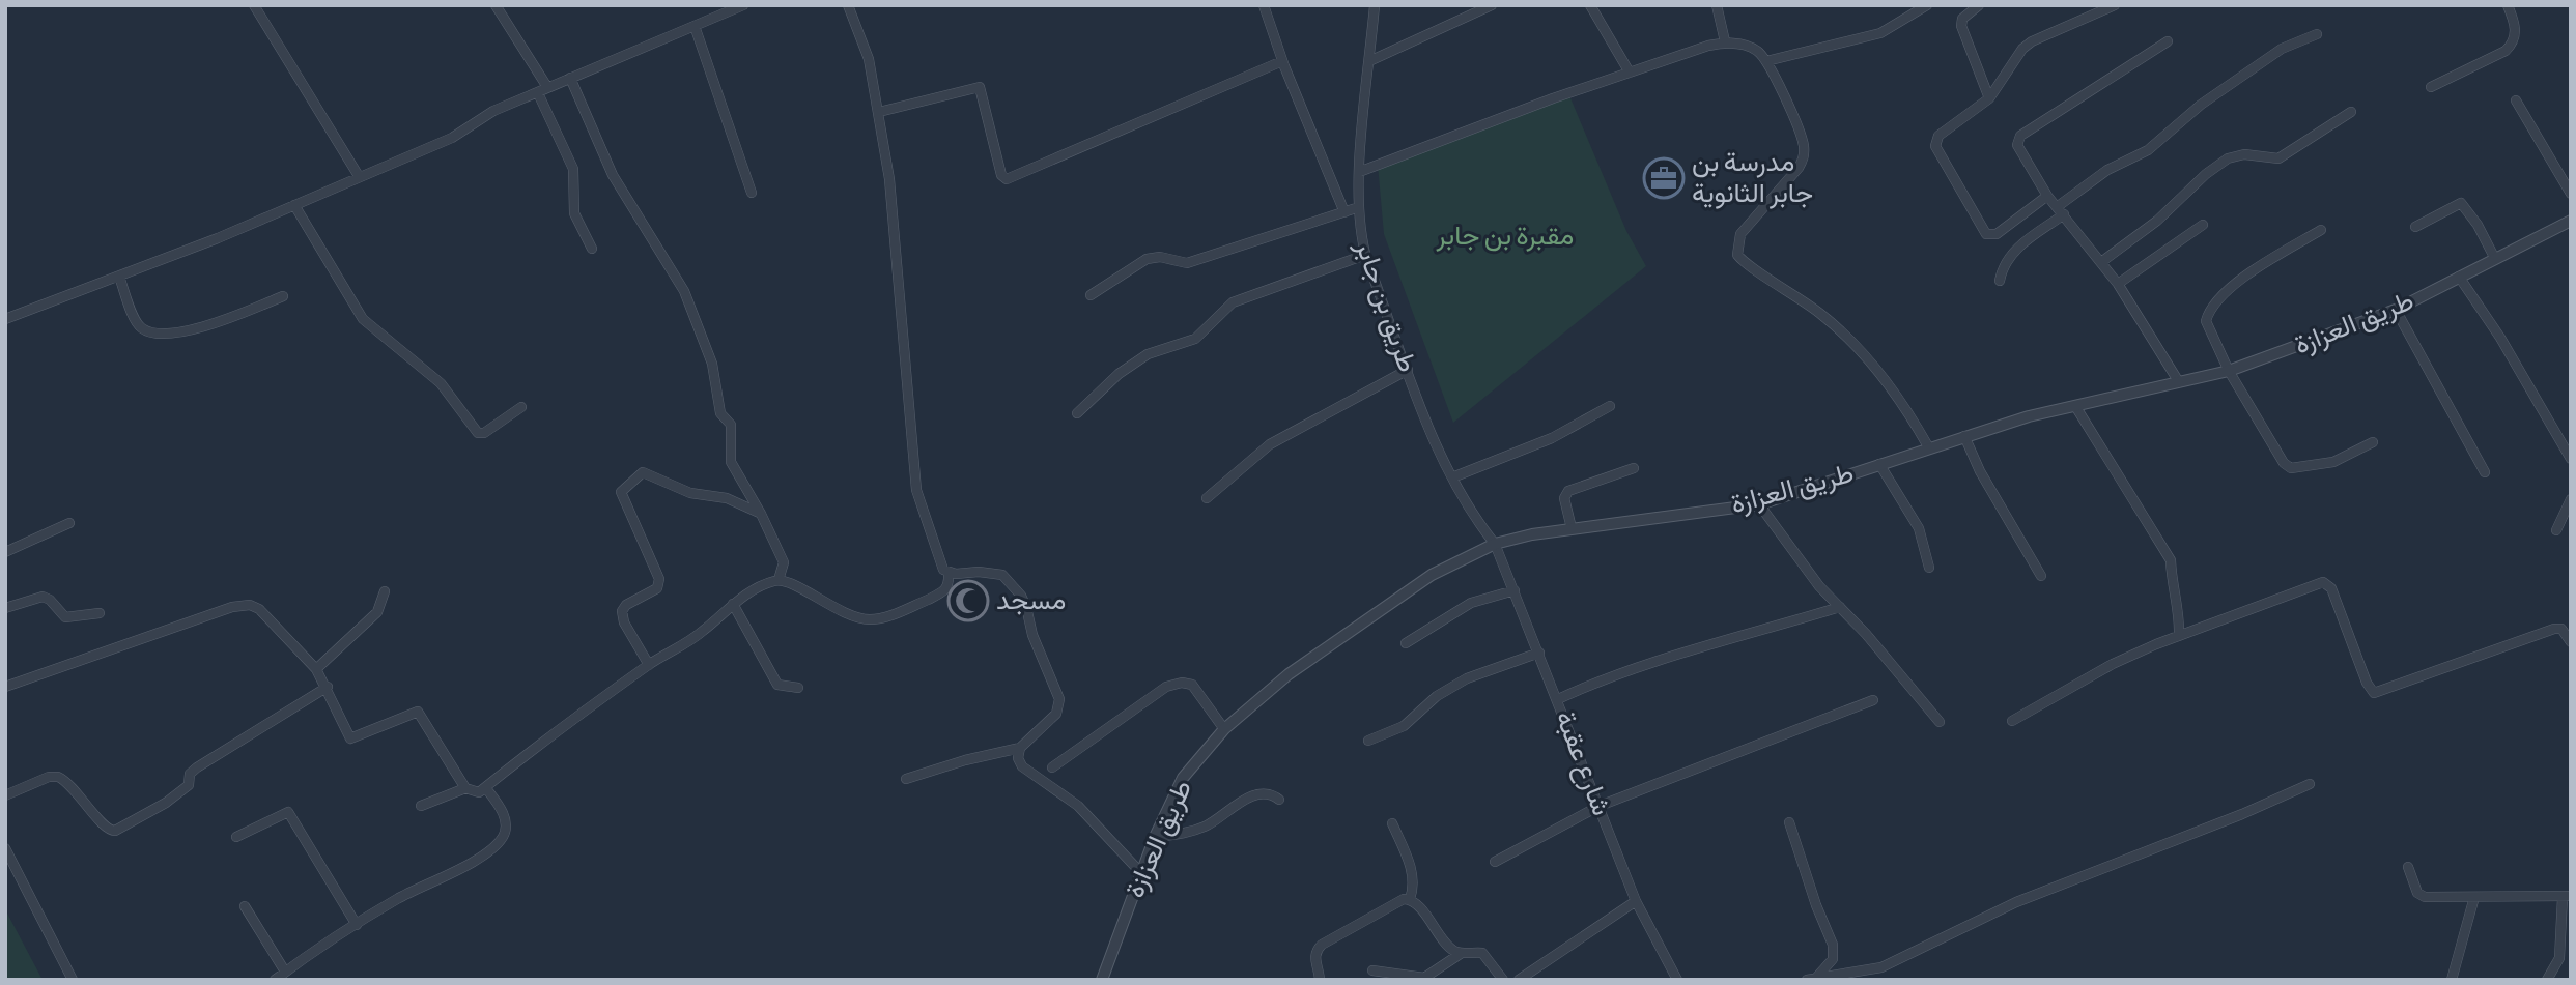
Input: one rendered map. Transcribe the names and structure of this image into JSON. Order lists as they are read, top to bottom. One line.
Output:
{"streets":{"street":["طريق بن جابر","طريق العزازة","شارع عقبة"]},"crossings":[["طريق بن جابر","طريق العزازة"],["طريق بن جابر","شارع عقبة"],["طريق العزازة","شارع عقبة"]],"parks":["مقبرة بن جابر"],"places":{"office":["مدرسة بن جابر الثانوية"],"mosque":["مسجد"]}}
